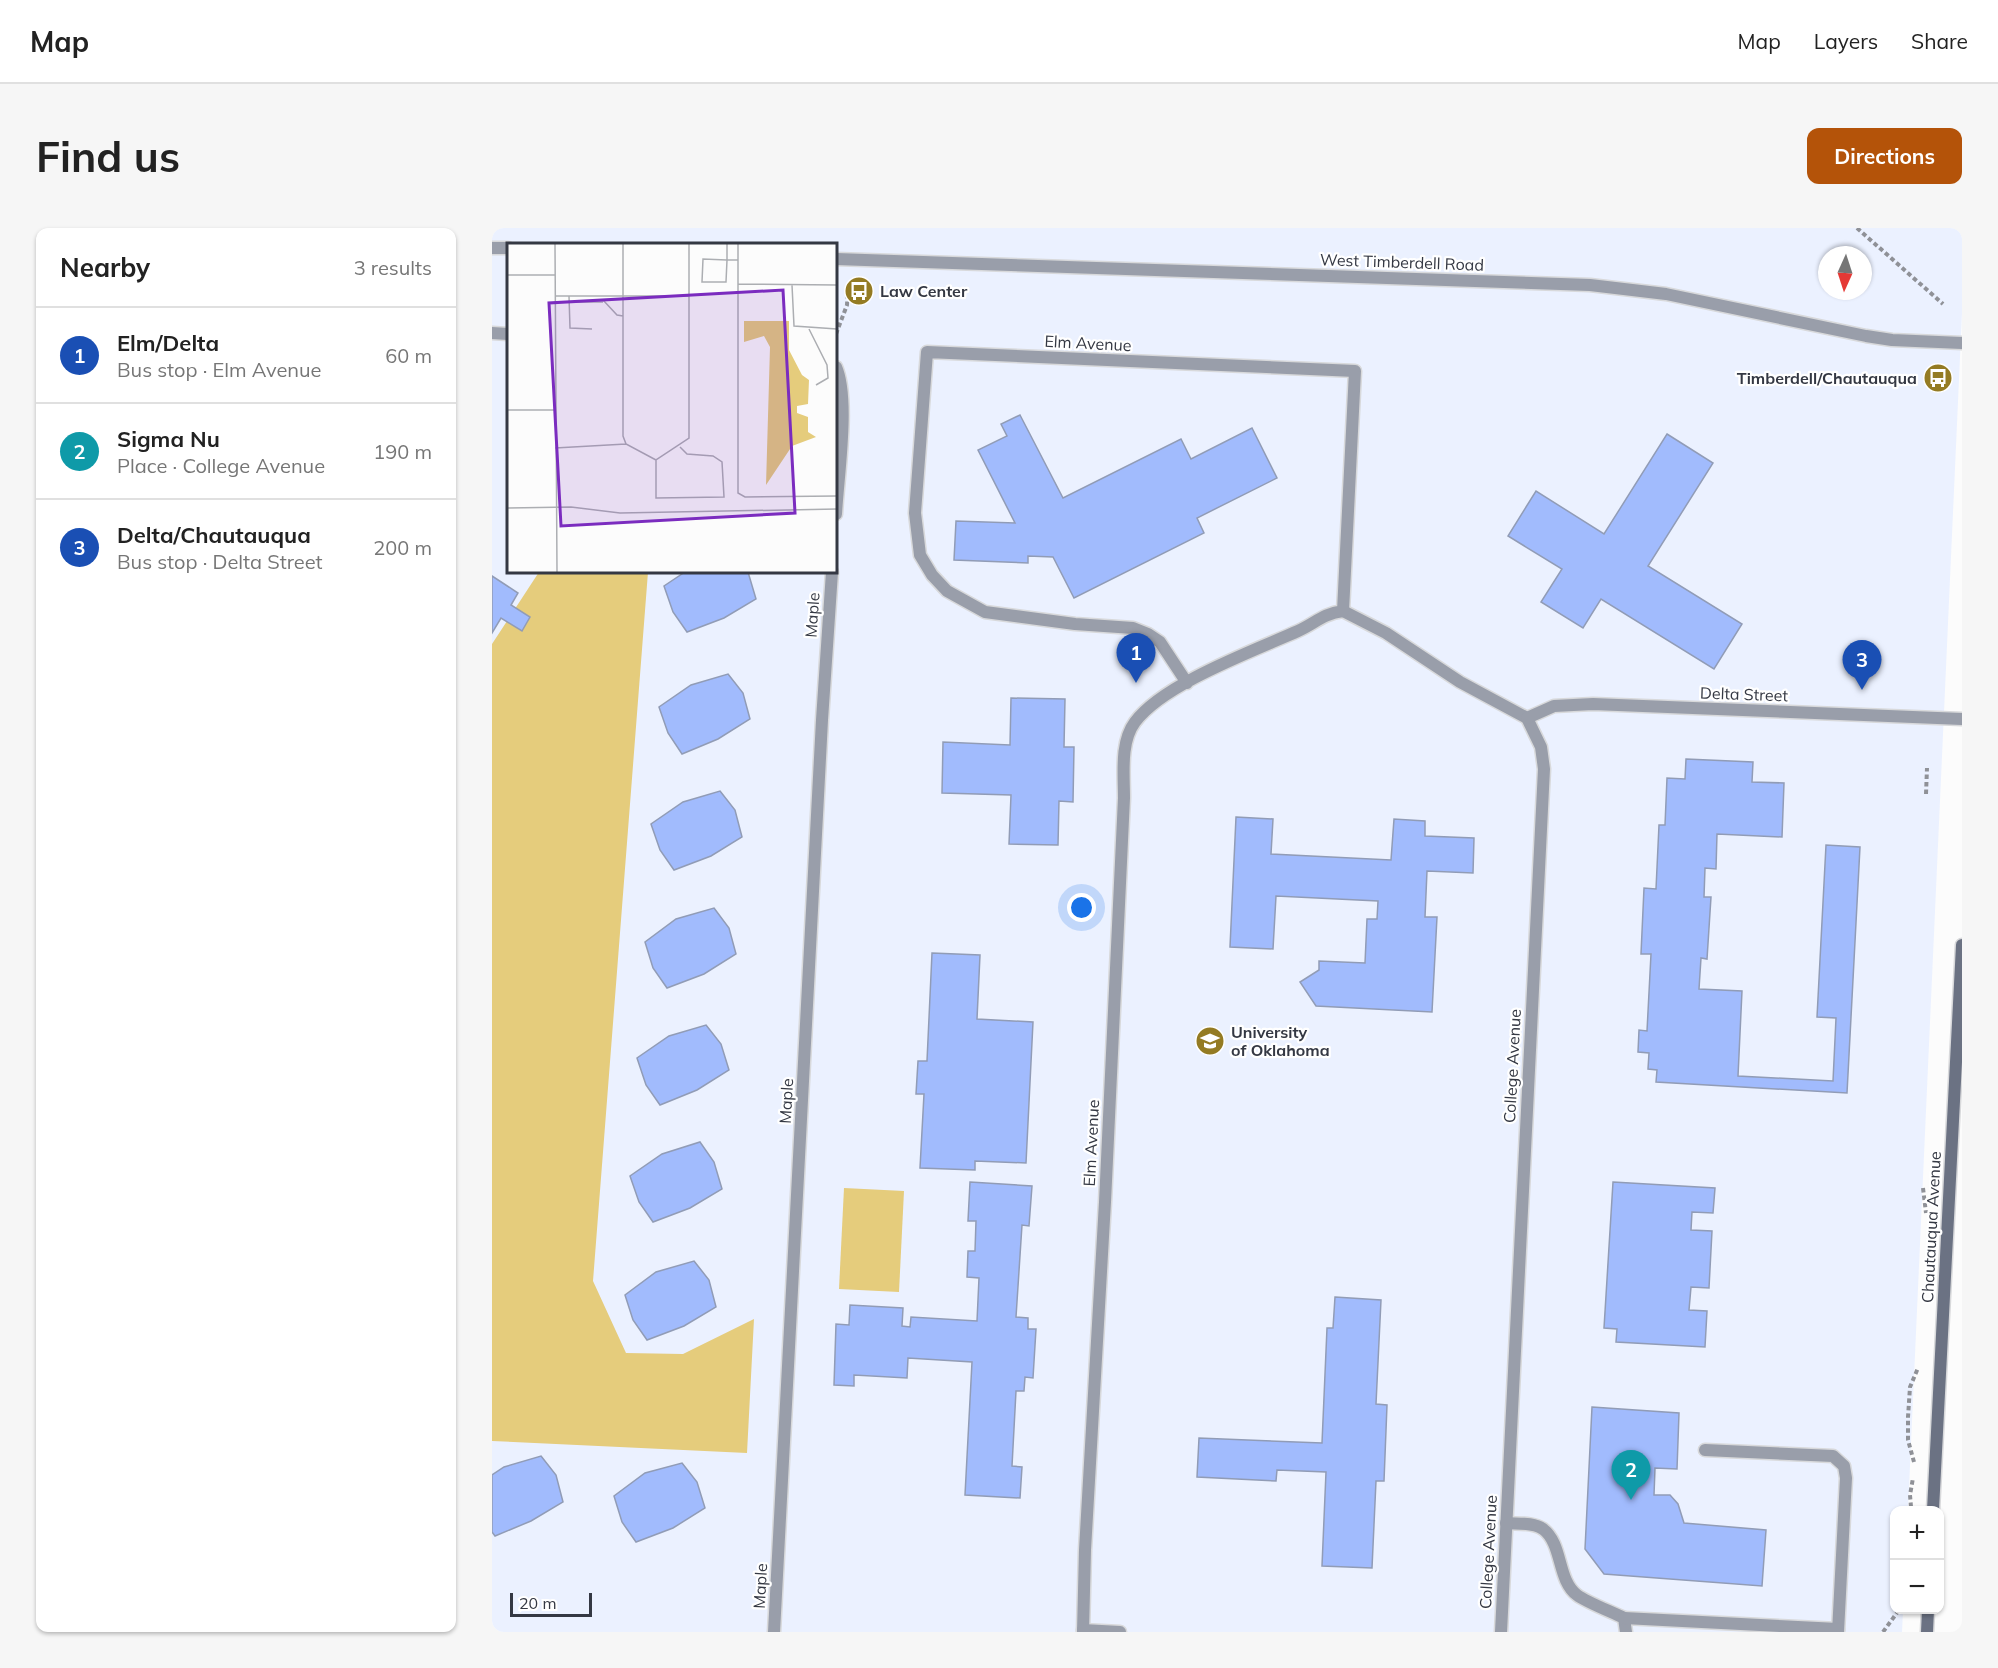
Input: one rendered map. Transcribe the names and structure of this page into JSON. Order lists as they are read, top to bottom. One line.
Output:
{"streets":{"street":["West Timberdell Road","Elm Avenue","Maple","Delta Street","College Avenue","Chautauqua Avenue"]},"crossings":[["Delta Street","College Avenue"]],"places":{"bus stop":["Law Center","Timberdell/Chautauqua"],"school or university":["University of Oklahoma"]},"scale_bar":"20 m","north":"bottom","page":{"header":"Map","nav":["Map","Layers","Share"],"buttons":"Directions","title":"Find us","heading":["Nearby","3 results"],"list":[{"mark":"1","name":"Elm/Delta","note":"Bus stop · Elm Avenue","value":"60 m"},{"mark":"2","name":"Sigma Nu","note":"Place · College Avenue","value":"190 m"},{"mark":"3","name":"Delta/Chautauqua","note":"Bus stop · Delta Street","value":"200 m"}],"pins":["1","3","2"],"map_buttons":["+","−"],"scale":"20 m"}}
